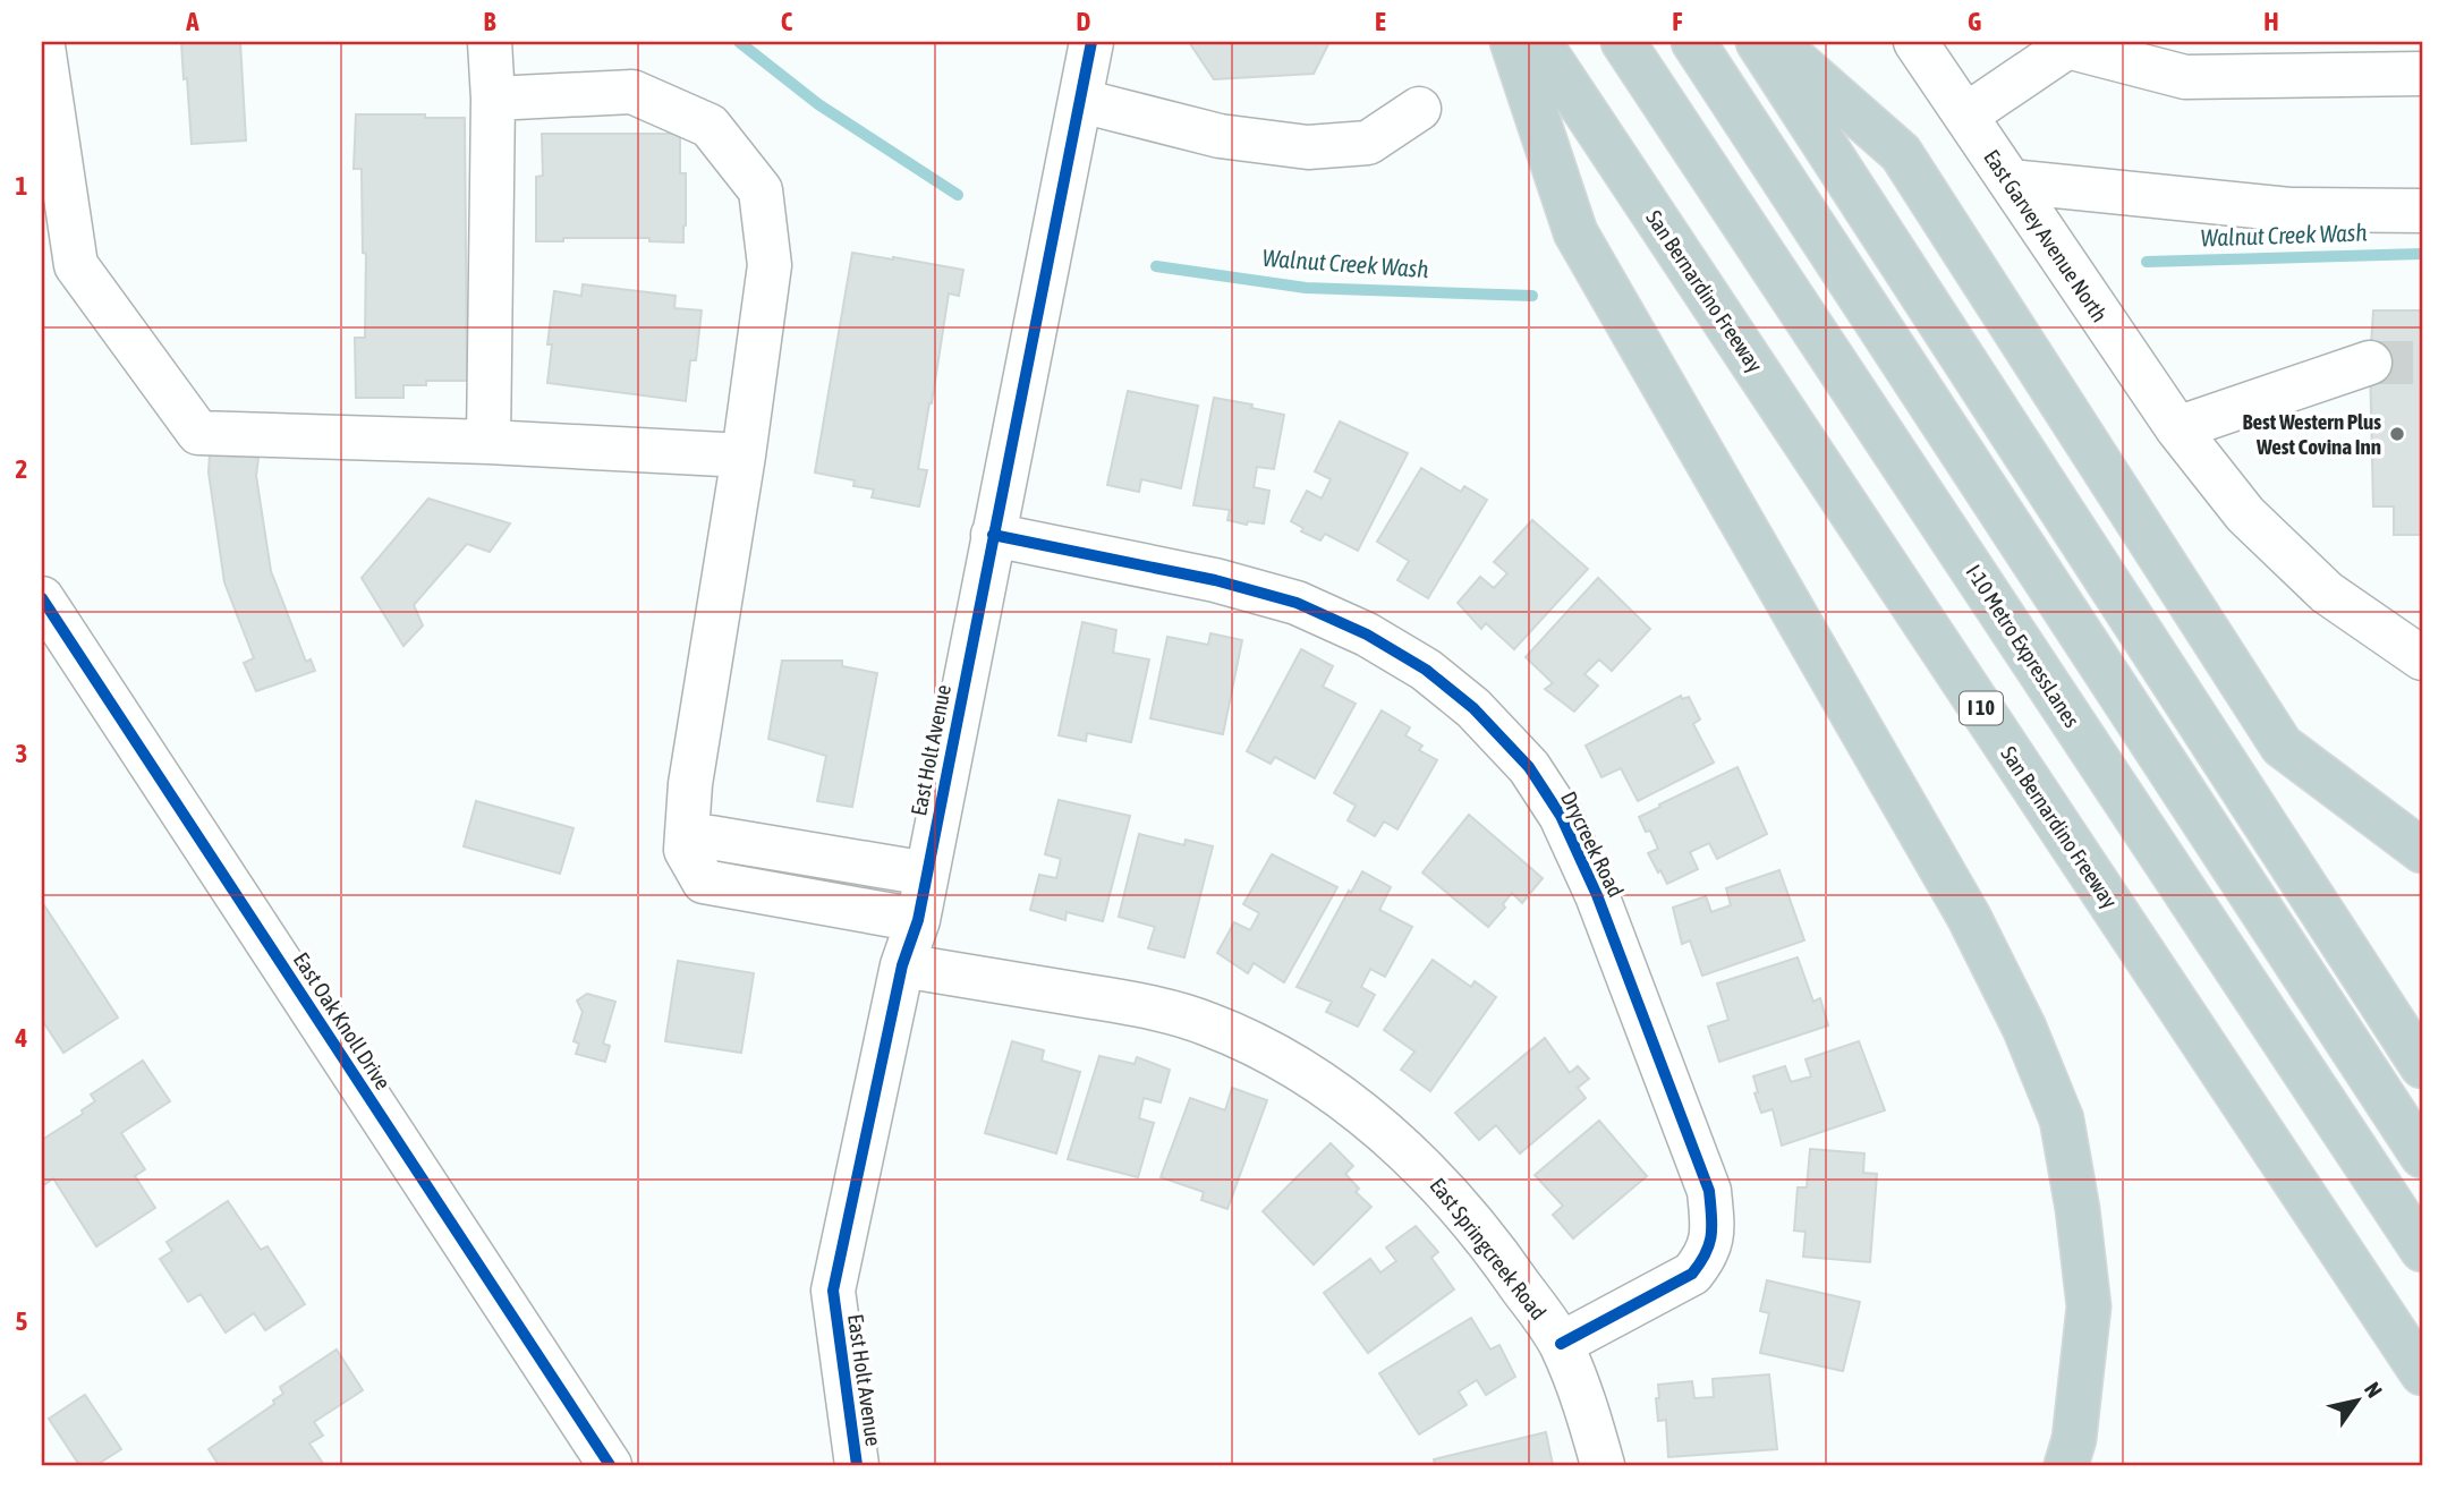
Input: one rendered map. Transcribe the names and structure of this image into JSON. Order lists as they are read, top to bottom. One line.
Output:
{"streets":{"highway":["San Bernardino Freeway","I-10 Metro ExpressLanes","I 10"],"street":["East Garvey Avenue North","East Holt Avenue","Drycreek Road","East Oak Knoll Drive","East Springcreek Road"]},"crossings":[["East Holt Avenue","Drycreek Road"],["East Holt Avenue","East Springcreek Road"],["Drycreek Road","East Springcreek Road"]],"water":["Walnut Creek Wash"],"places":["Best Western Plus West Covina Inn"],"north":"top right","grid":{"columns":["A","B","C","D","E","F","G","H"],"rows":["1","2","3","4","5"]}}
